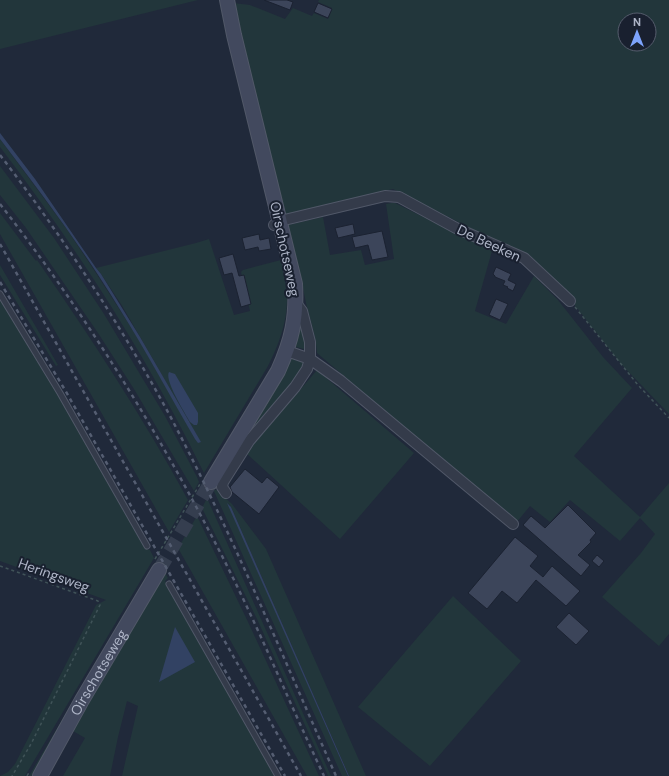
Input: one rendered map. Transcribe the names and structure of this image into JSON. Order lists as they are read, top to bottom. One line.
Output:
{"streets":{"street":["De Beeken","Oirschotseweg"],"path":["Heringsweg"]},"crossings":[["De Beeken","Oirschotseweg"]],"north":"top"}
